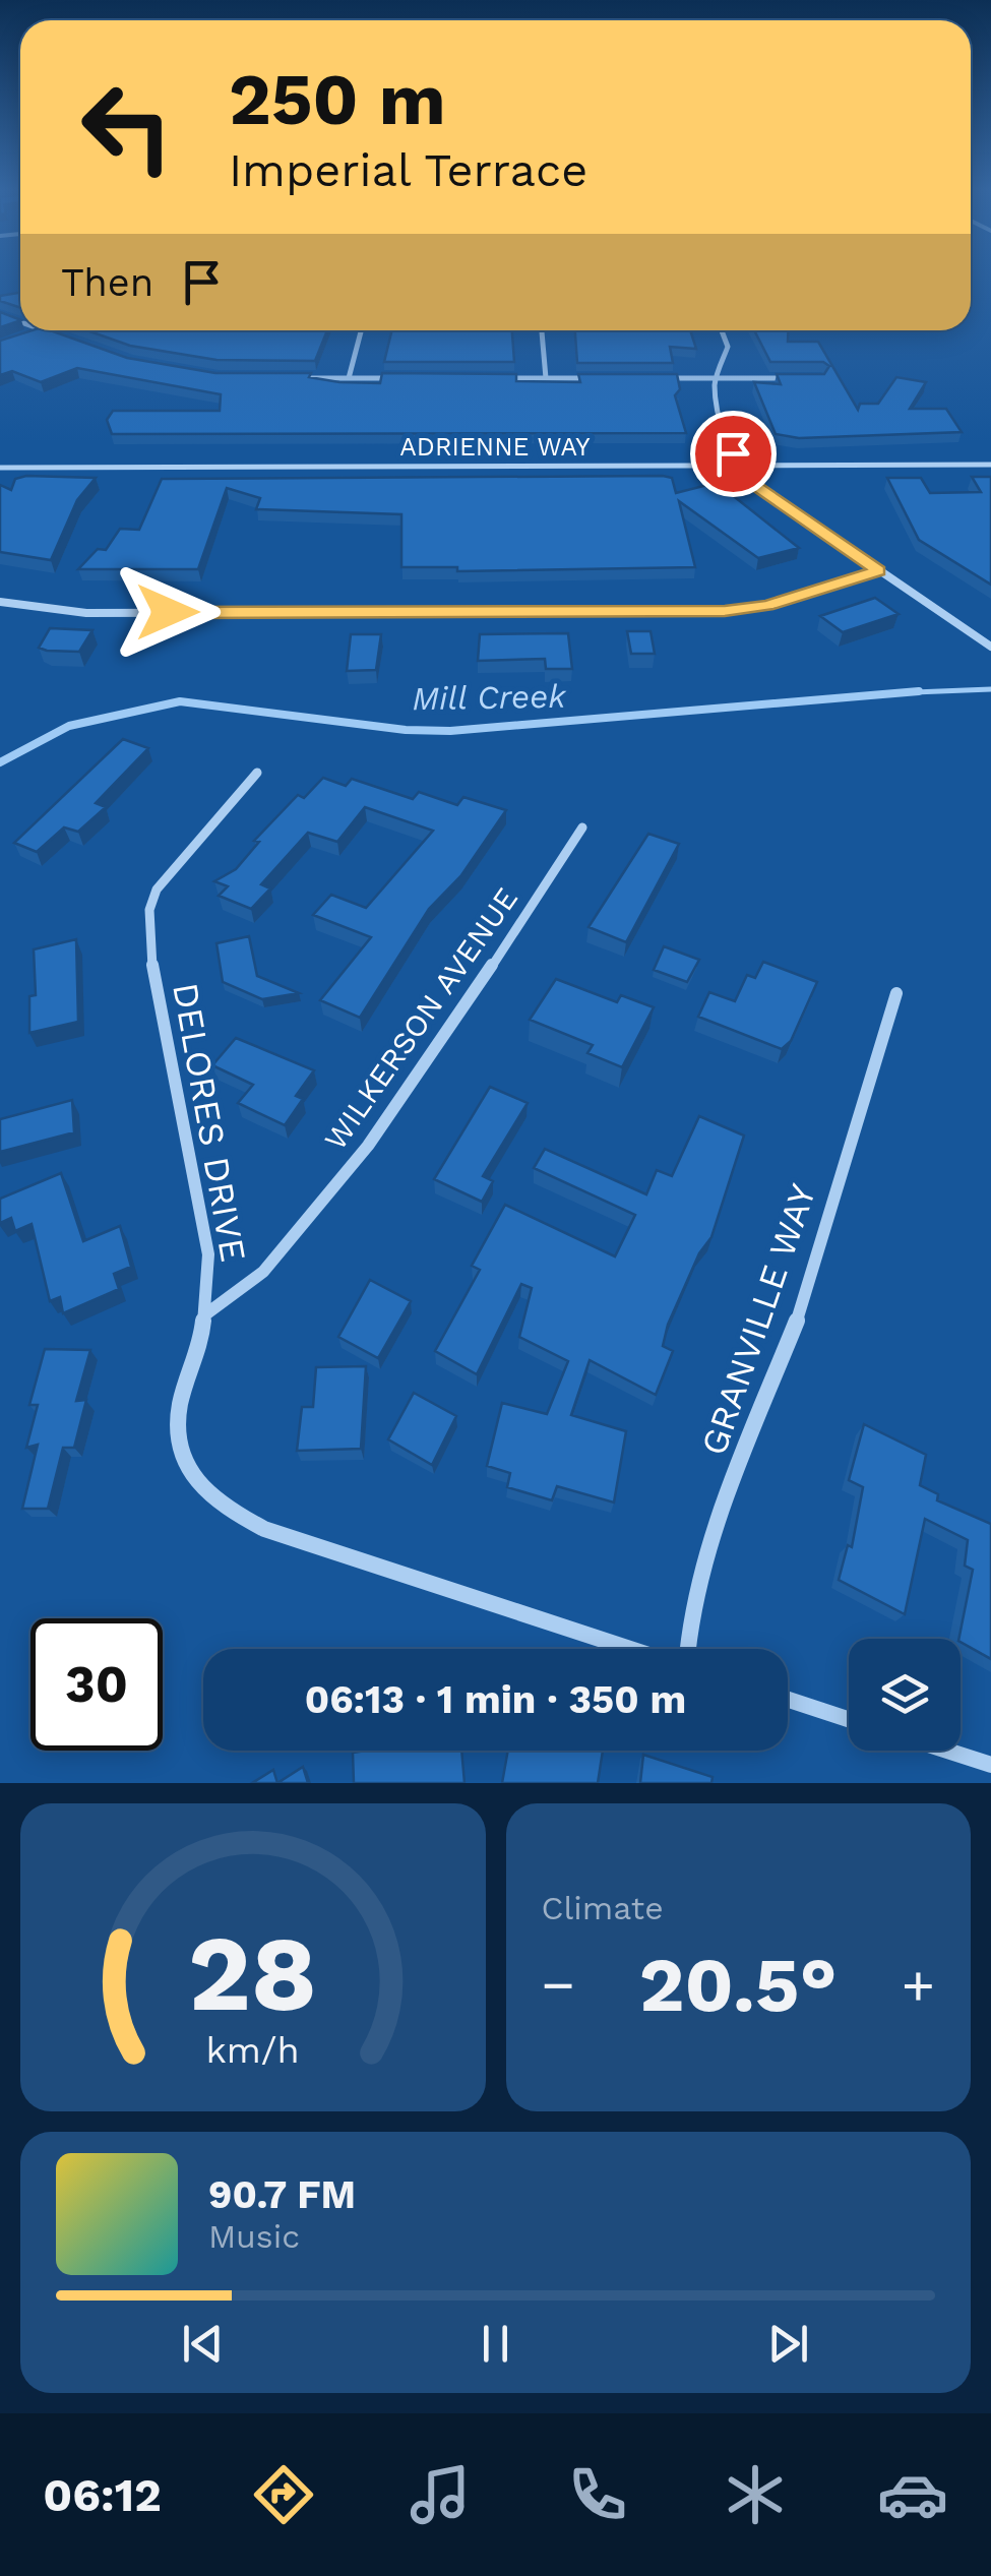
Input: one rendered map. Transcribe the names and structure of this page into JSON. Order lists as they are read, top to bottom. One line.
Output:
{"streets":{"street":["ADRIENNE WAY","WILKERSON AVENUE","DELORES DRIVE","GRANVILLE WAY"]},"crossings":[["WILKERSON AVENUE","DELORES DRIVE"]],"water":["Mill Creek"],"page":{"turn":["250 m","Imperial Terrace"],"then":"Then","limit":"30","trip":"06:13 · 1 min · 350 m","tile":"Climate","heat":["−","20.5°","+"],"song":["90.7 FM","Music"],"tabs":"06:12","gauge":["28","km/h"]}}
